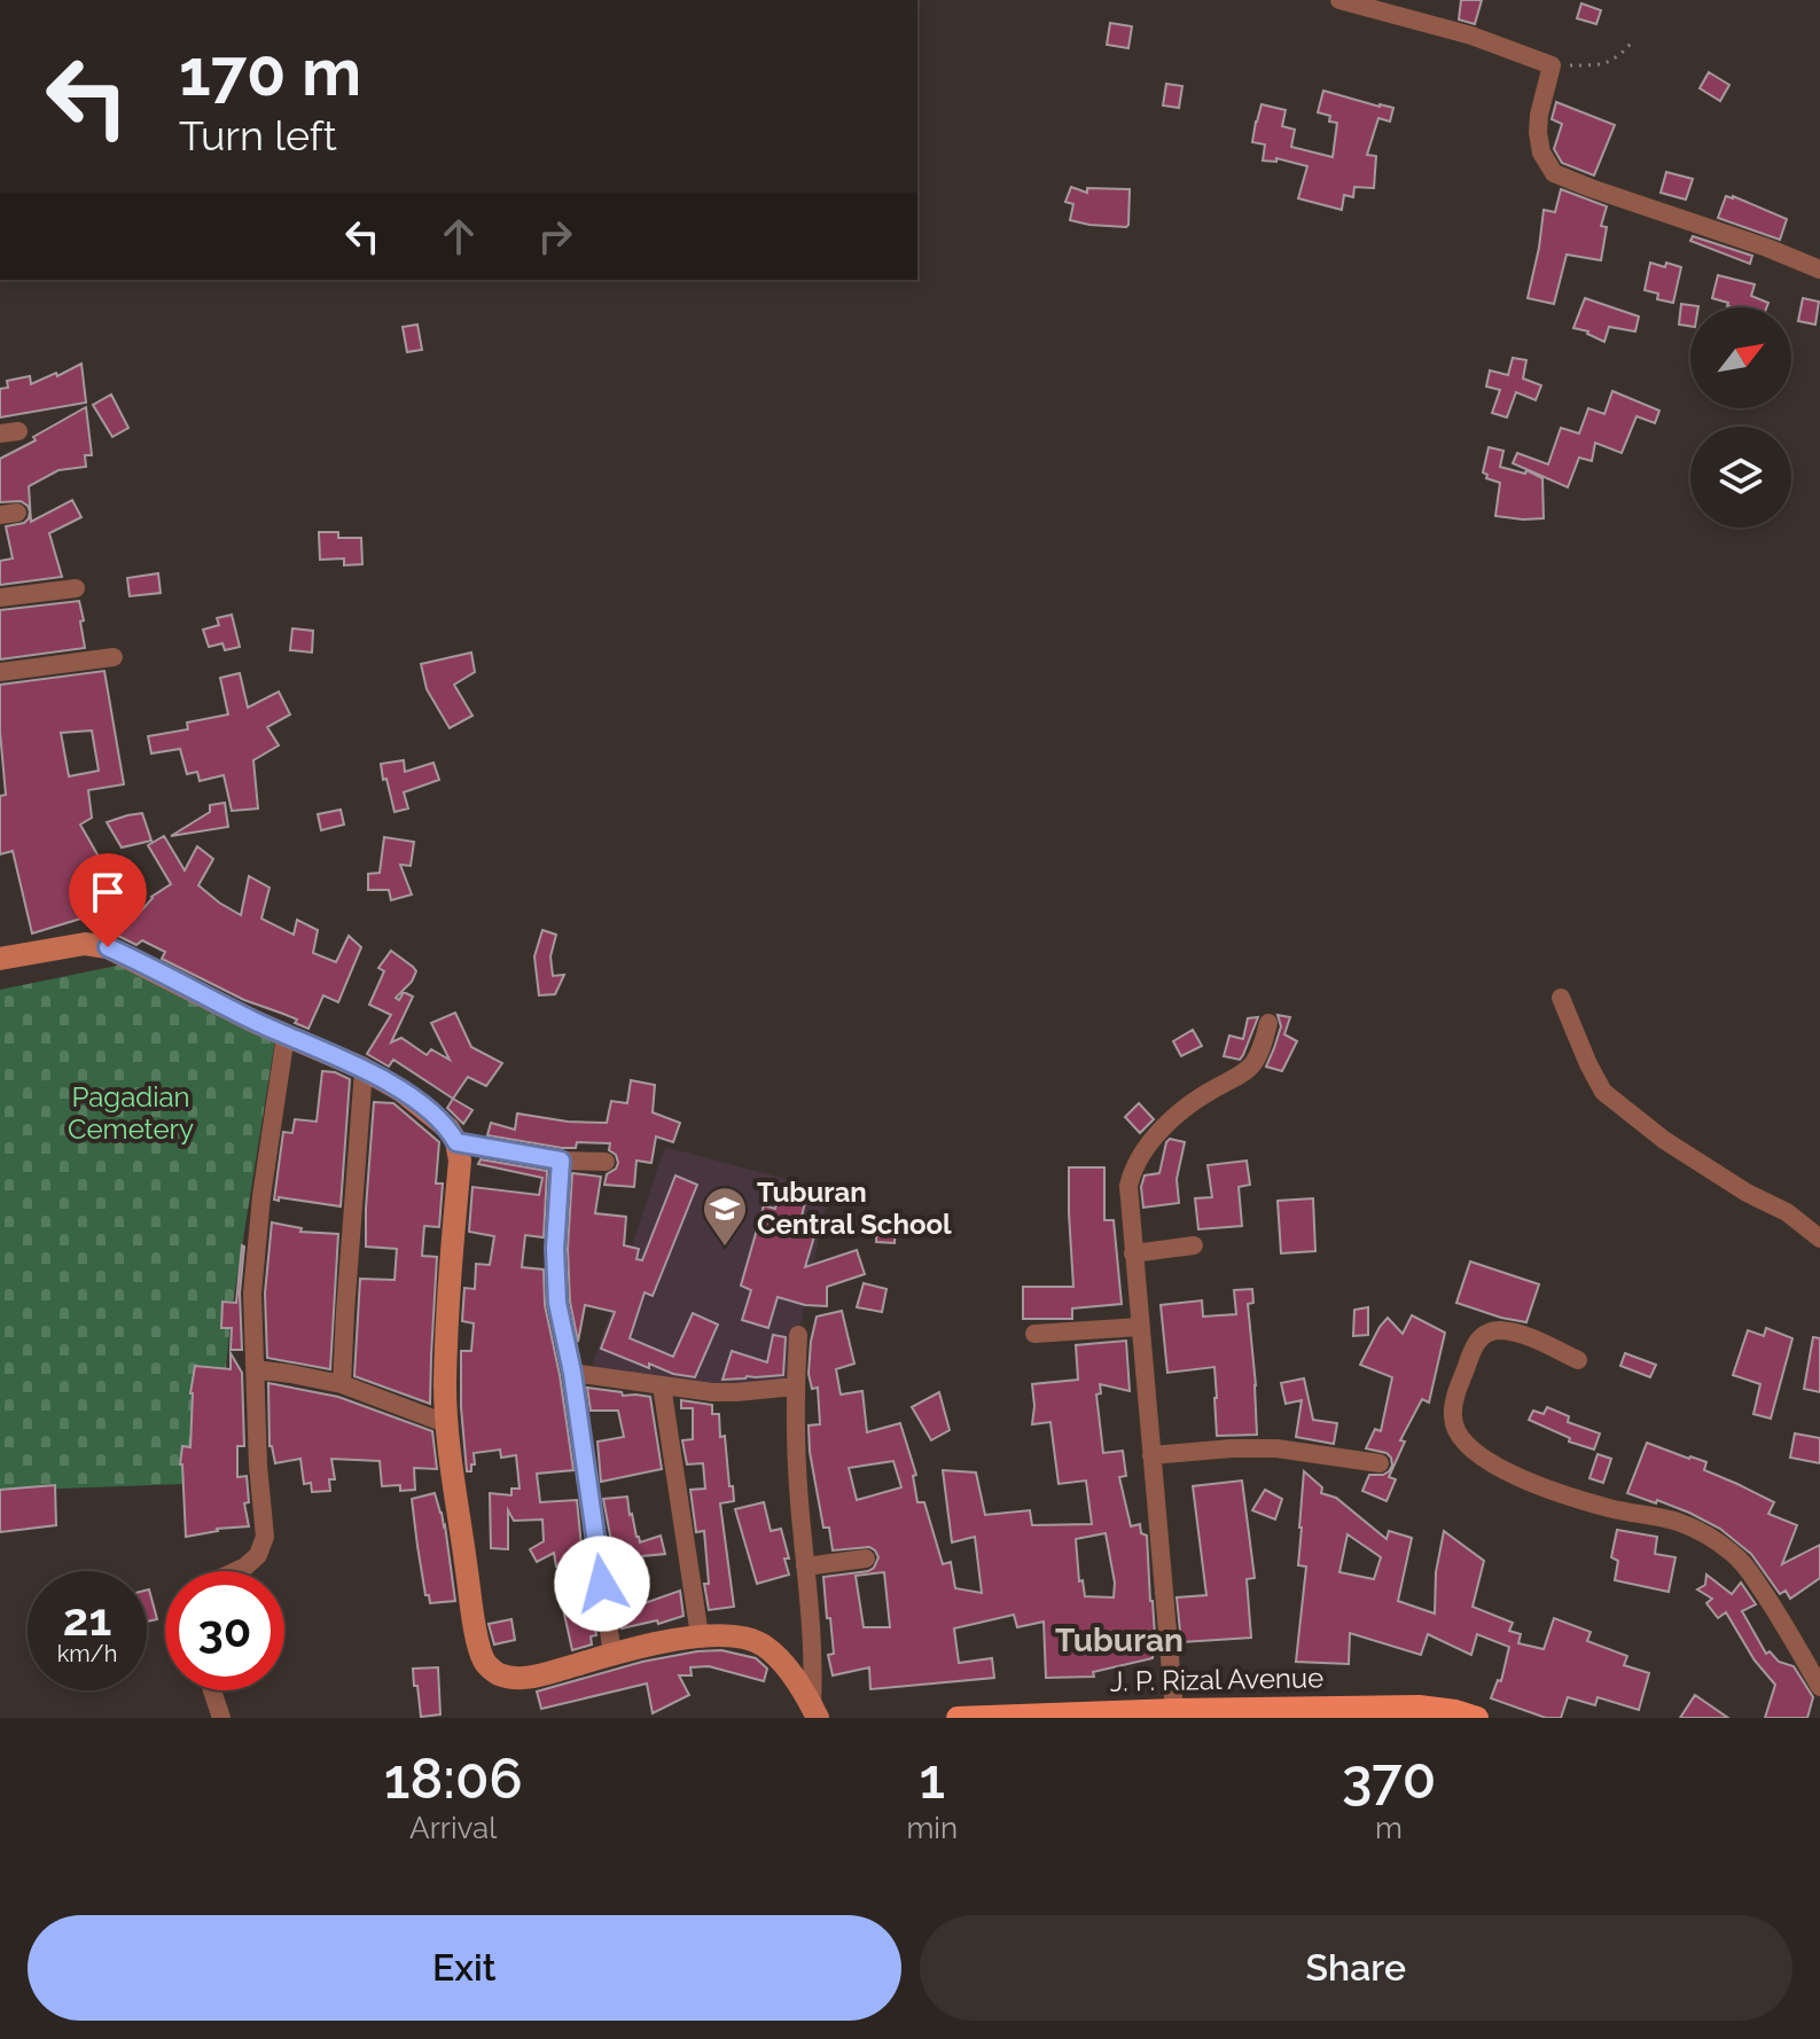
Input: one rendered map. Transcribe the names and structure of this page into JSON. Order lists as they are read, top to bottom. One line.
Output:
{"streets":{"main road":["J. P. Rizal Avenue"]},"districts":["Tuburan"],"parks":["Pagadian Cemetery"],"places":{"school or university":["Tuburan Central School"]},"north":"top right","page":{"turn":["170 m","Turn left"],"speed":"21 km/h","limit":"30","eta":["18:06","Arrival","1","min","370","m"],"buttons":["Exit","Share"]}}
